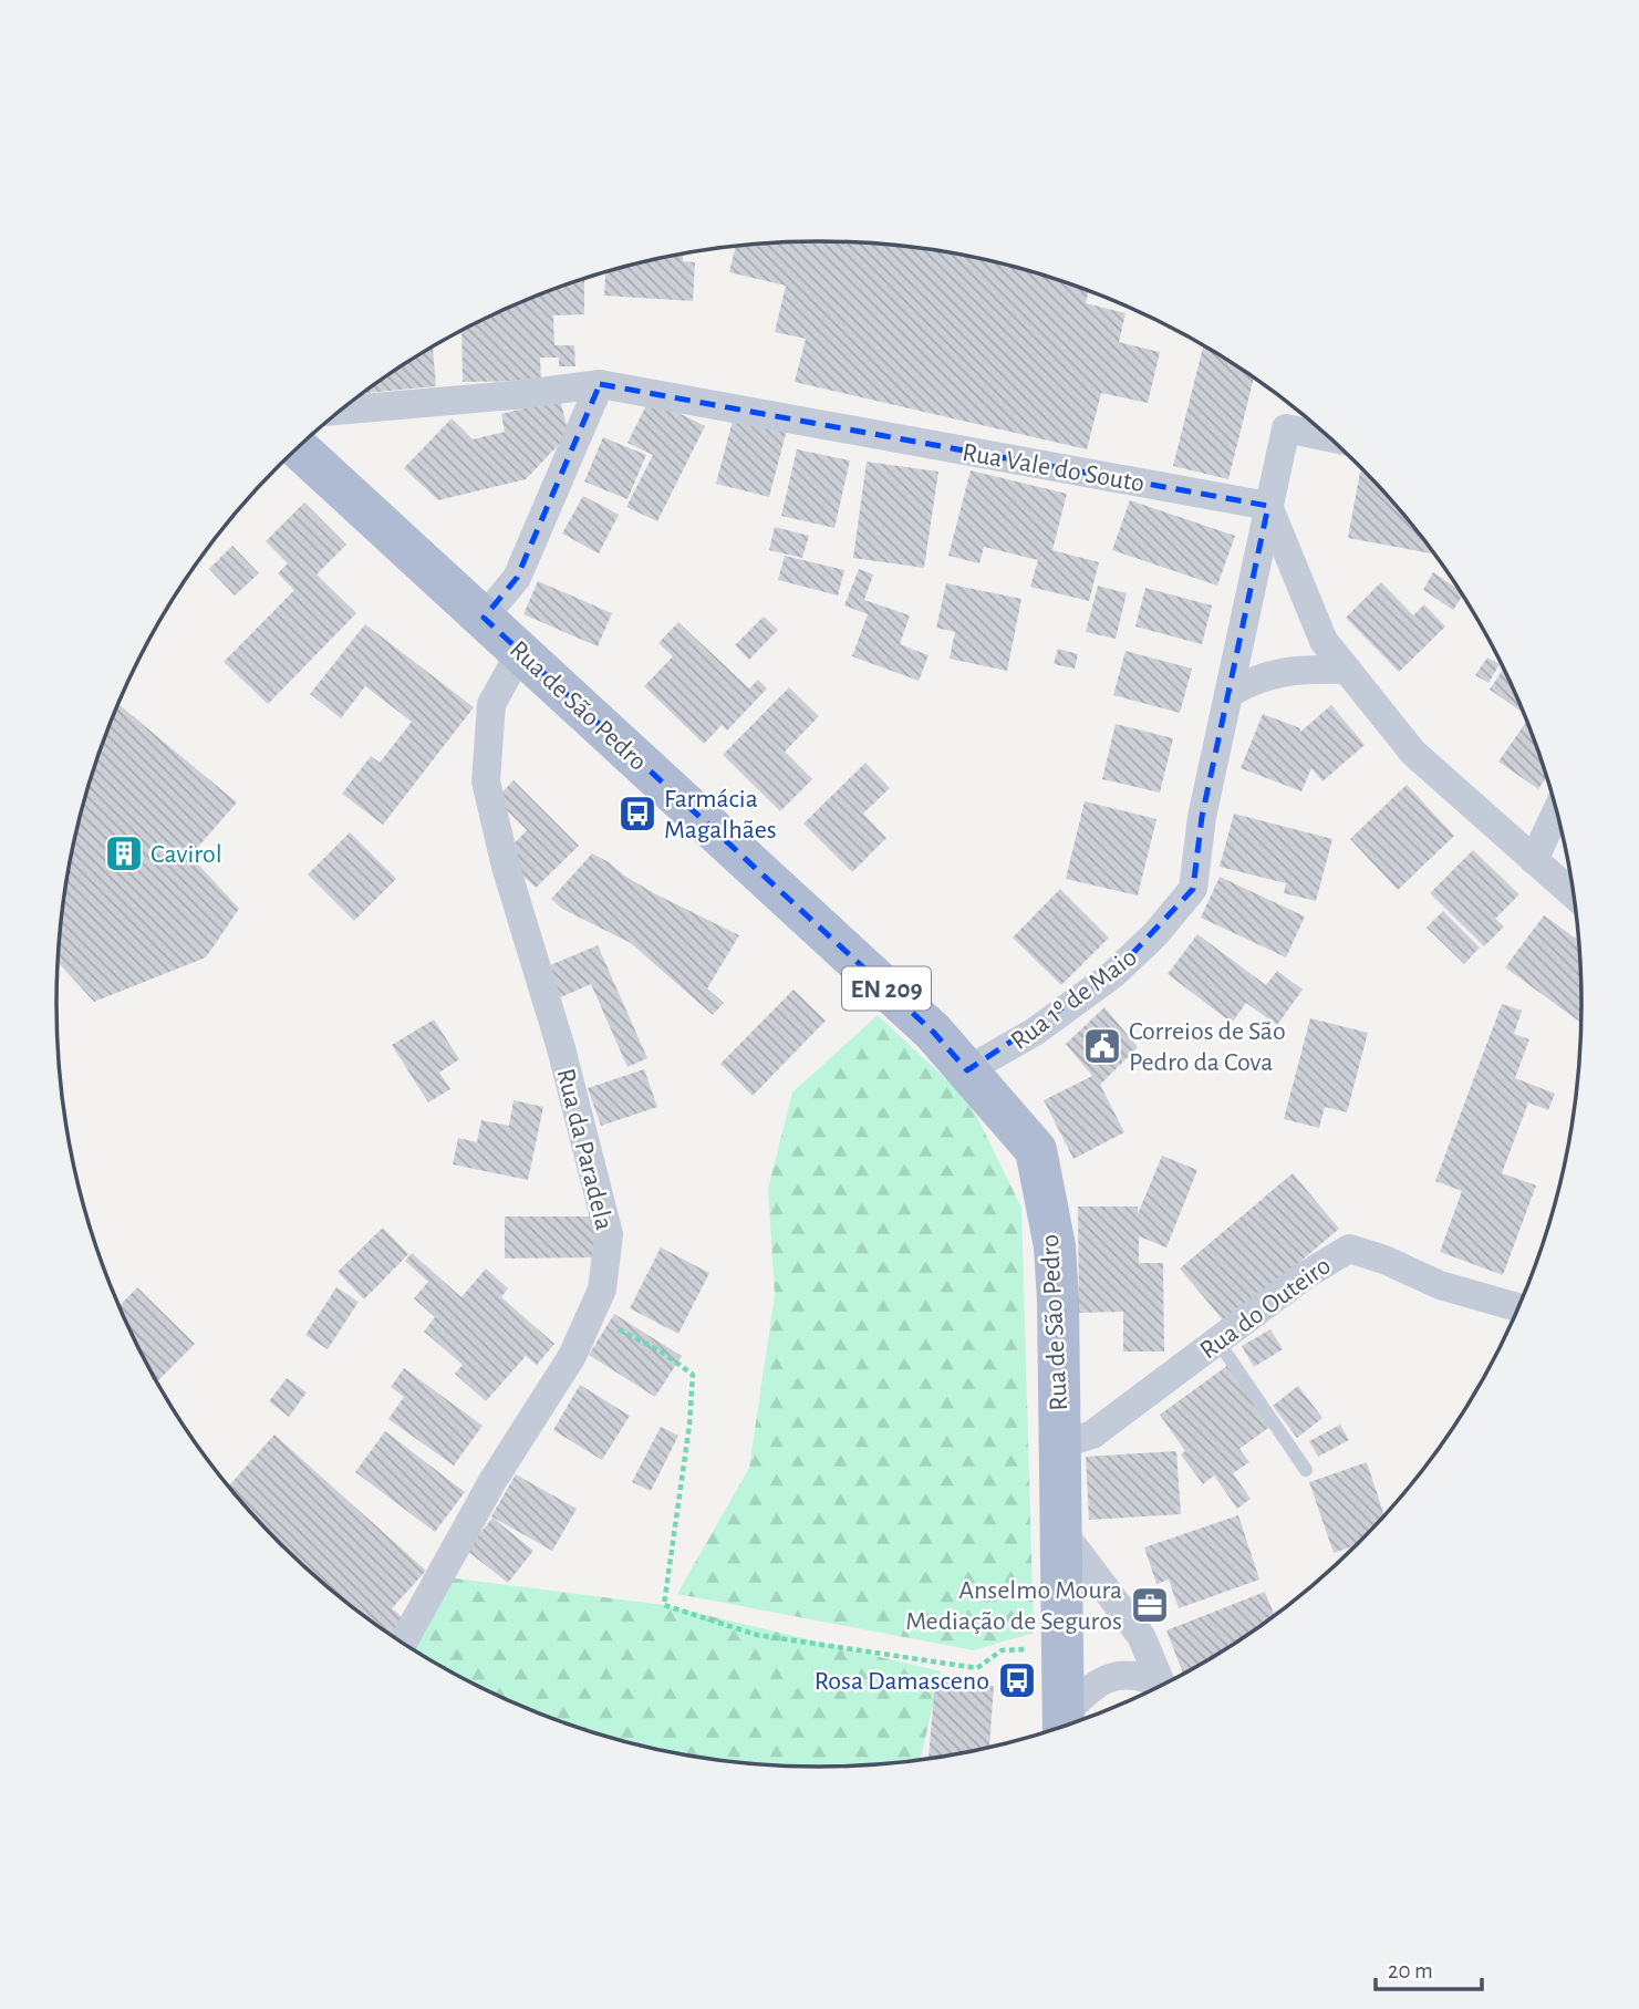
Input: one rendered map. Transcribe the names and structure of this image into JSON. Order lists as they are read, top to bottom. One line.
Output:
{"streets":{"main road":["Rua de São Pedro","EN 209"],"street":["Rua Vale do Souto","Rua 1º de Maio","Rua da Paradela","Rua do Outeiro"]},"crossings":[["Rua Vale do Souto","Rua 1º de Maio"],["Rua de São Pedro","Rua 1º de Maio"],["Rua de São Pedro","Rua da Paradela"],["Rua de São Pedro","Rua do Outeiro"]],"places":{"bus stop":["Farmácia Magalhães","Rosa Damasceno"],"building":["Cavirol"],"public building":["Correios de São Pedro da Cova"],"office":["Anselmo Moura Mediação de Seguros"]},"scale_bar":"20 m"}
